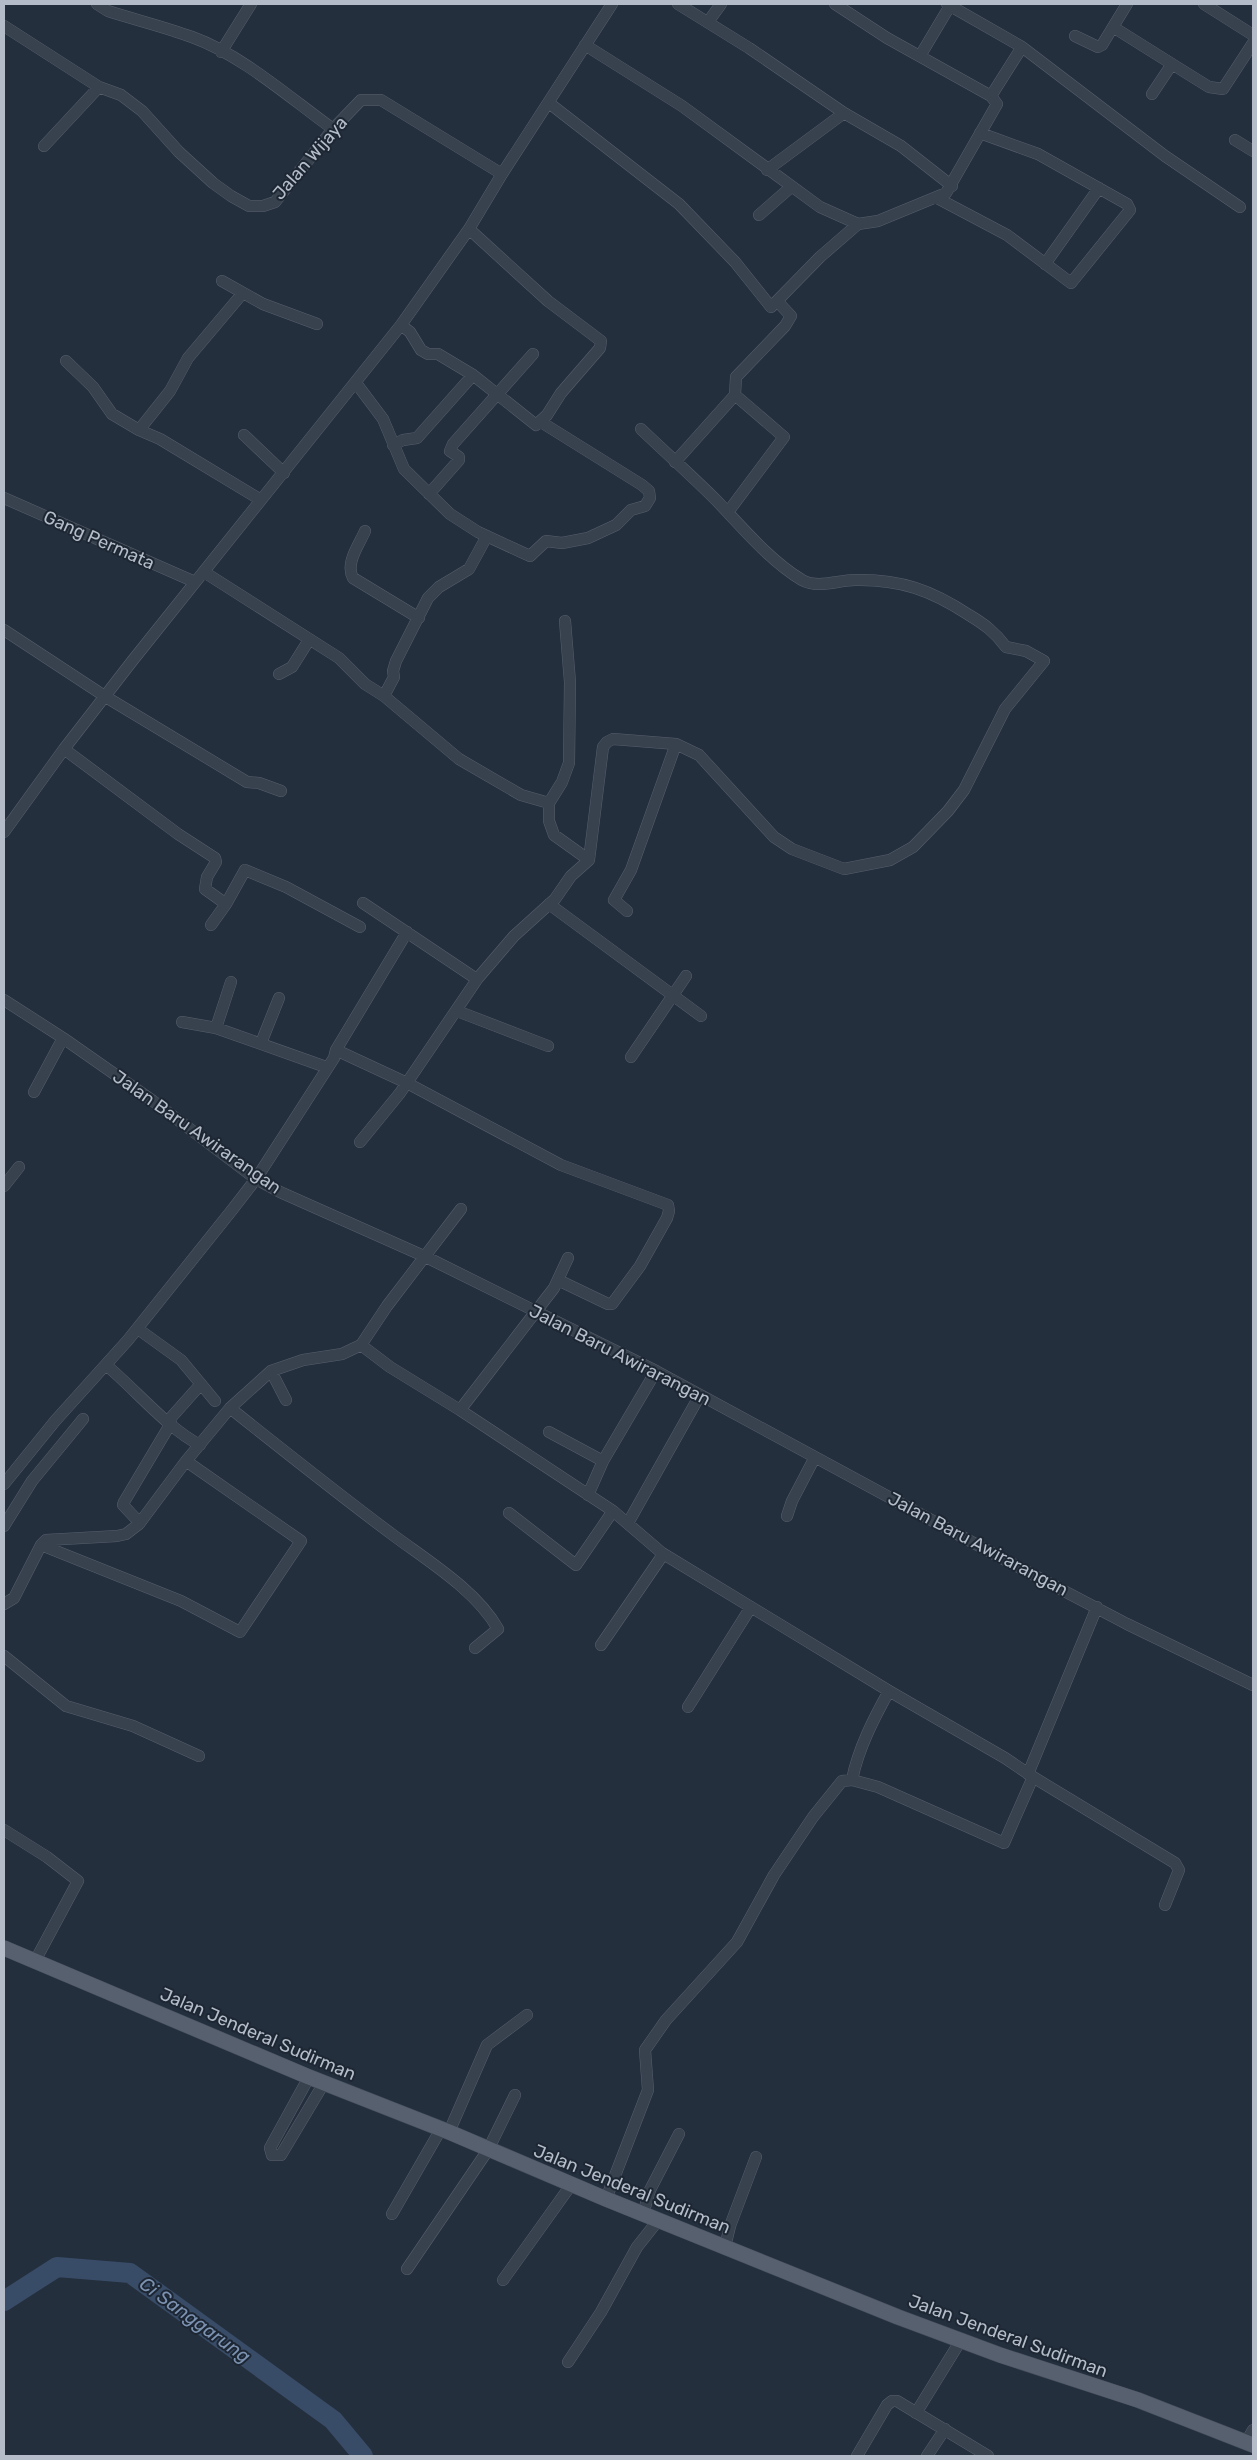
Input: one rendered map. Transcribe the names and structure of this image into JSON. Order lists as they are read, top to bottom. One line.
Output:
{"streets":{"main road":["Jalan Jenderal Sudirman"],"street":["Jalan Wijaya","Gang Permata","Jalan Baru Awirarangan"]},"water":["Ci Sanggarung"]}
